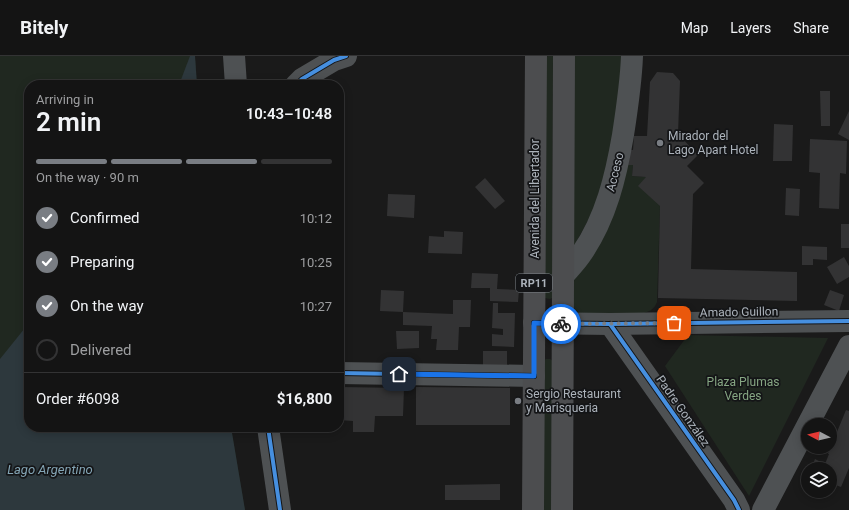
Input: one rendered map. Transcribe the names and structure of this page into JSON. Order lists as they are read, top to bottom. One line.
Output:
{"streets":{"main road":["Avenida del Libertador","RP11"],"street":["Acceso","Amado Guillon","Padre González"]},"crossings":[["Acceso","RP11"],["Avenida del Libertador","Amado Guillon"],["RP11","Amado Guillon"],["Amado Guillon","Padre González"]],"water":["Lago Argentino"],"parks":["Plaza Plumas Verdes"],"places":["Mirador del Lago Apart Hotel","Sergio Restaurant y Marisqueria"],"north":"left","page":{"header":"Bitely","nav":["Map","Layers","Share"],"heading":["2 min","Arriving in","10:43–10:48"],"panel":["Order #6098","$16,800"],"bar":"On the way · 90 m","list":[["Confirmed","10:12"],["Preparing","10:25"],["On the way","10:27"],"Delivered"]}}
